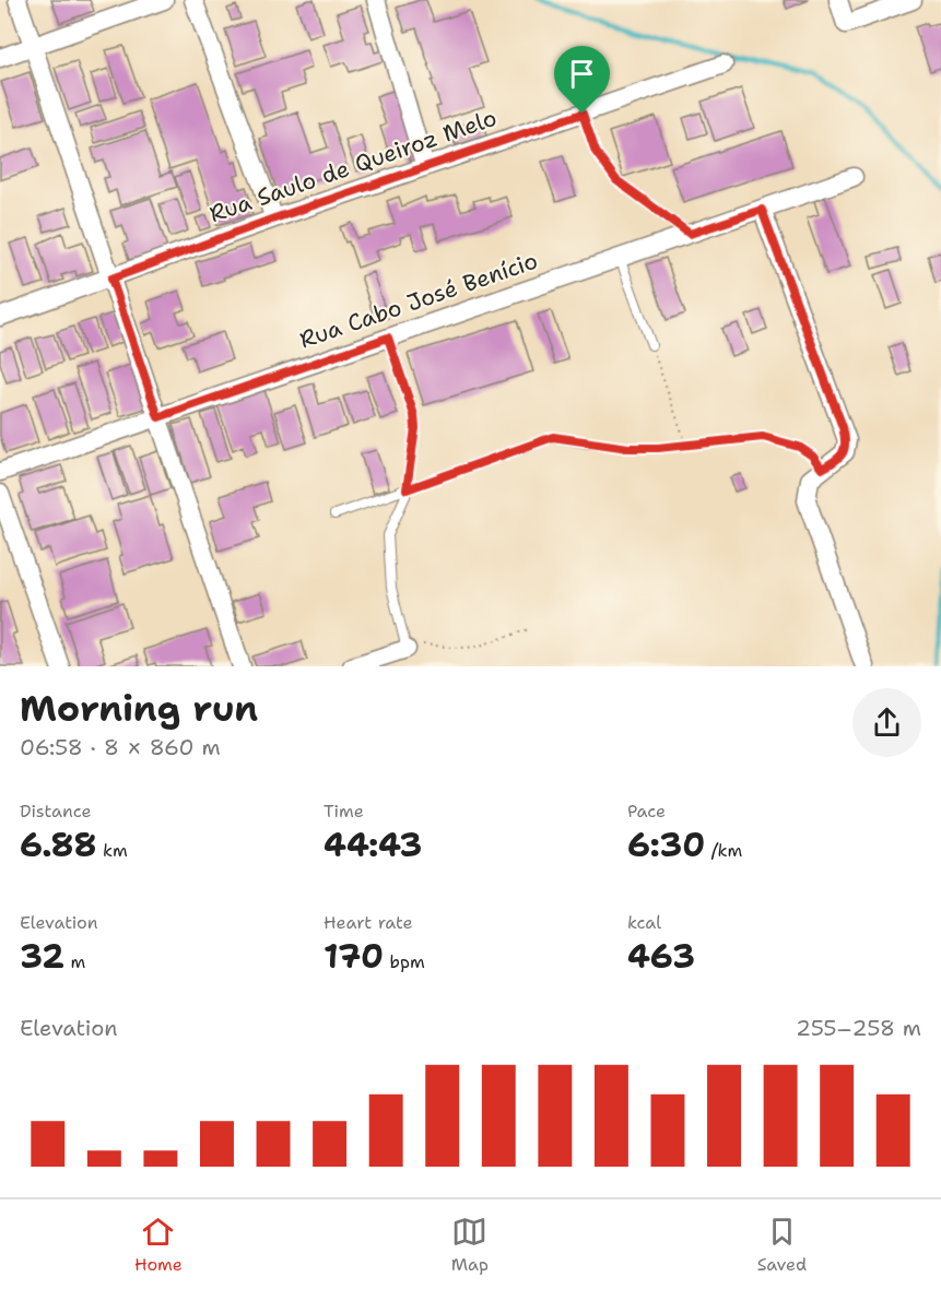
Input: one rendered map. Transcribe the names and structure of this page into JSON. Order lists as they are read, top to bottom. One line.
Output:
{"streets":{"street":["Rua Saulo de Queiroz Melo","Rua Cabo José Benício"]},"page":{"heading":["Morning run","06:58 · 8 × 860 m"],"stats":[["Distance","6.88 km"],["Time","44:43"],["Pace","6:30 /km"],["Elevation","32 m"],["Heart rate","170 bpm"],["kcal","463"]],"chart":["Elevation","255–258 m"],"tabs":["Home","Map","Saved"]}}
